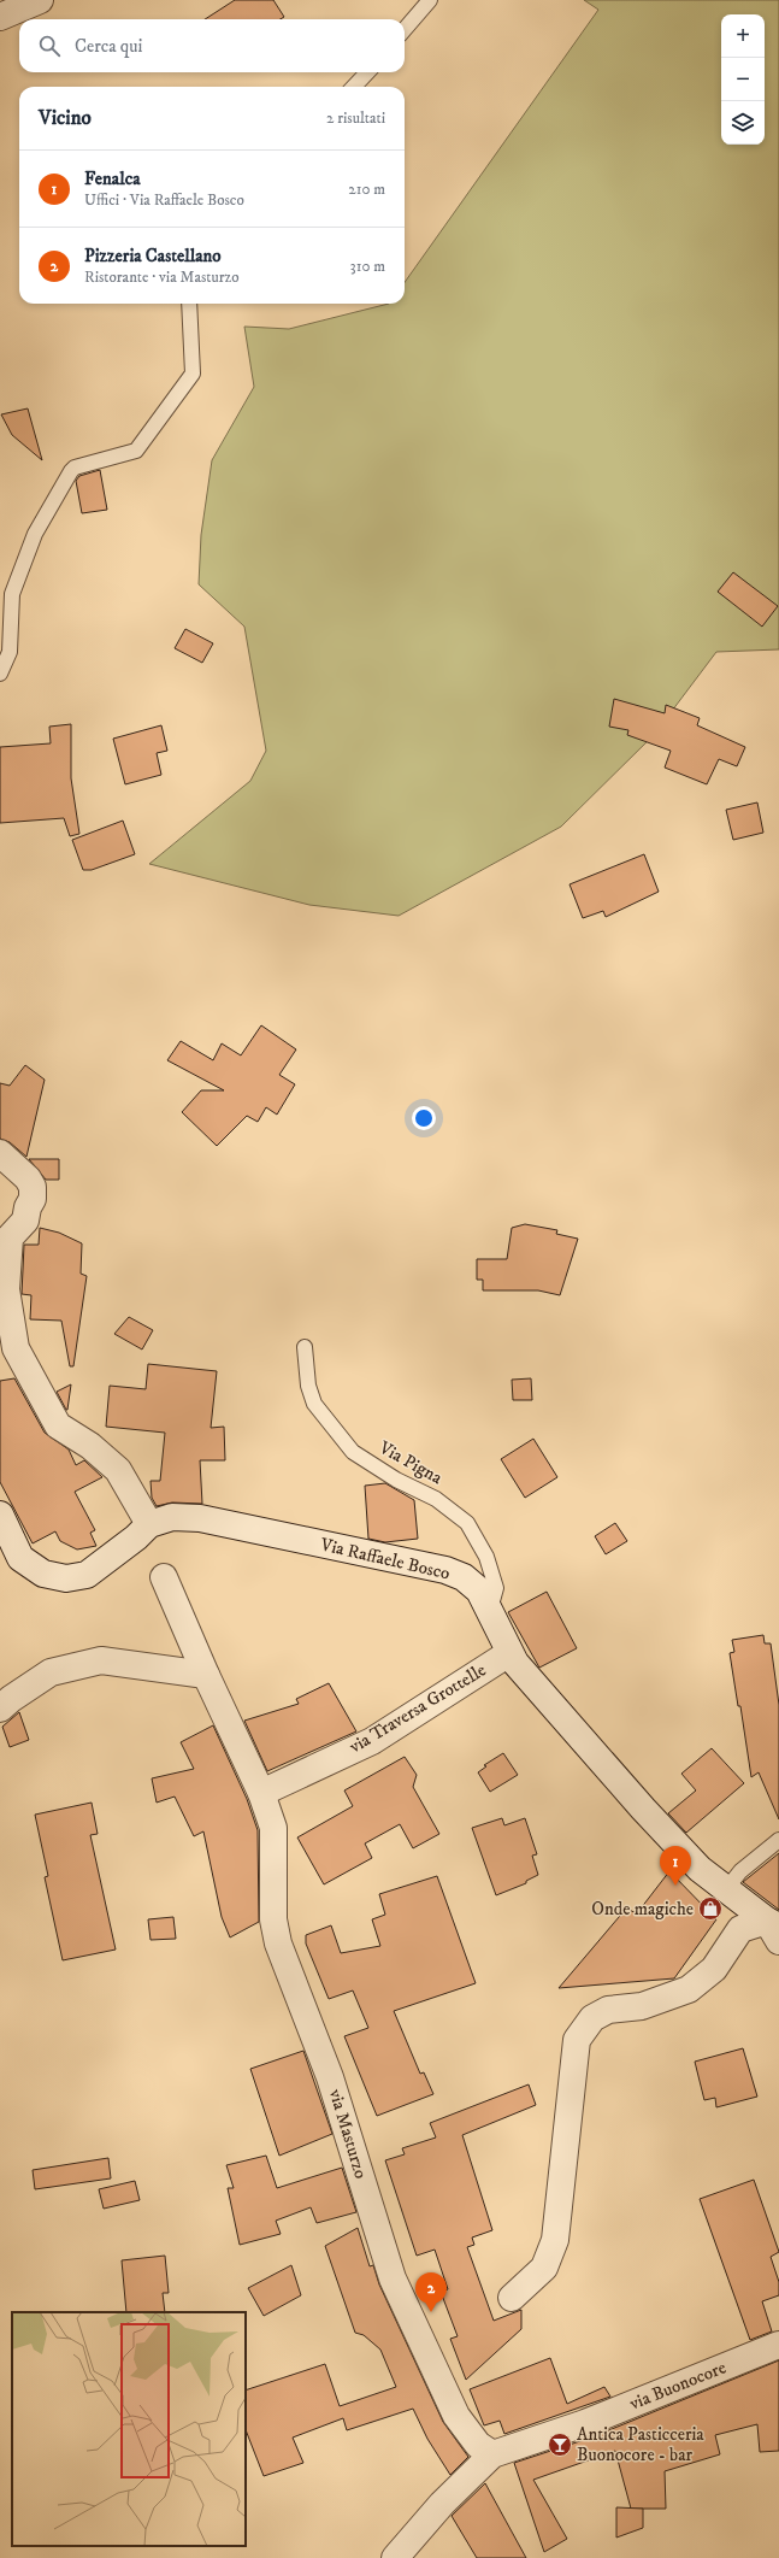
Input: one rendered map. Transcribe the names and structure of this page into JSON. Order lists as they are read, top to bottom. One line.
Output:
{"streets":{"street":["Via Raffaele Bosco","via Traversa Grottelle","via Masturzo","via Buonocore"],"lane":["Via Pigna"]},"crossings":[["Via Pigna","Via Raffaele Bosco"],["Via Raffaele Bosco","via Traversa Grottelle"],["via Traversa Grottelle","via Masturzo"],["via Masturzo","via Buonocore"]],"places":{"shop":["Onde magiche"],"bar":["Antica Pasticceria Buonocore - bar"]},"page":{"map_buttons":["+","−"],"search":"Cerca qui","heading":["Vicino","2 risultati"],"list":[{"mark":"1","name":"Fenalca","note":"Uffici · Via Raffaele Bosco","value":"210 m"},{"mark":"2","name":"Pizzeria Castellano","note":"Ristorante · via Masturzo","value":"310 m"}],"pins":["1","2"]}}
